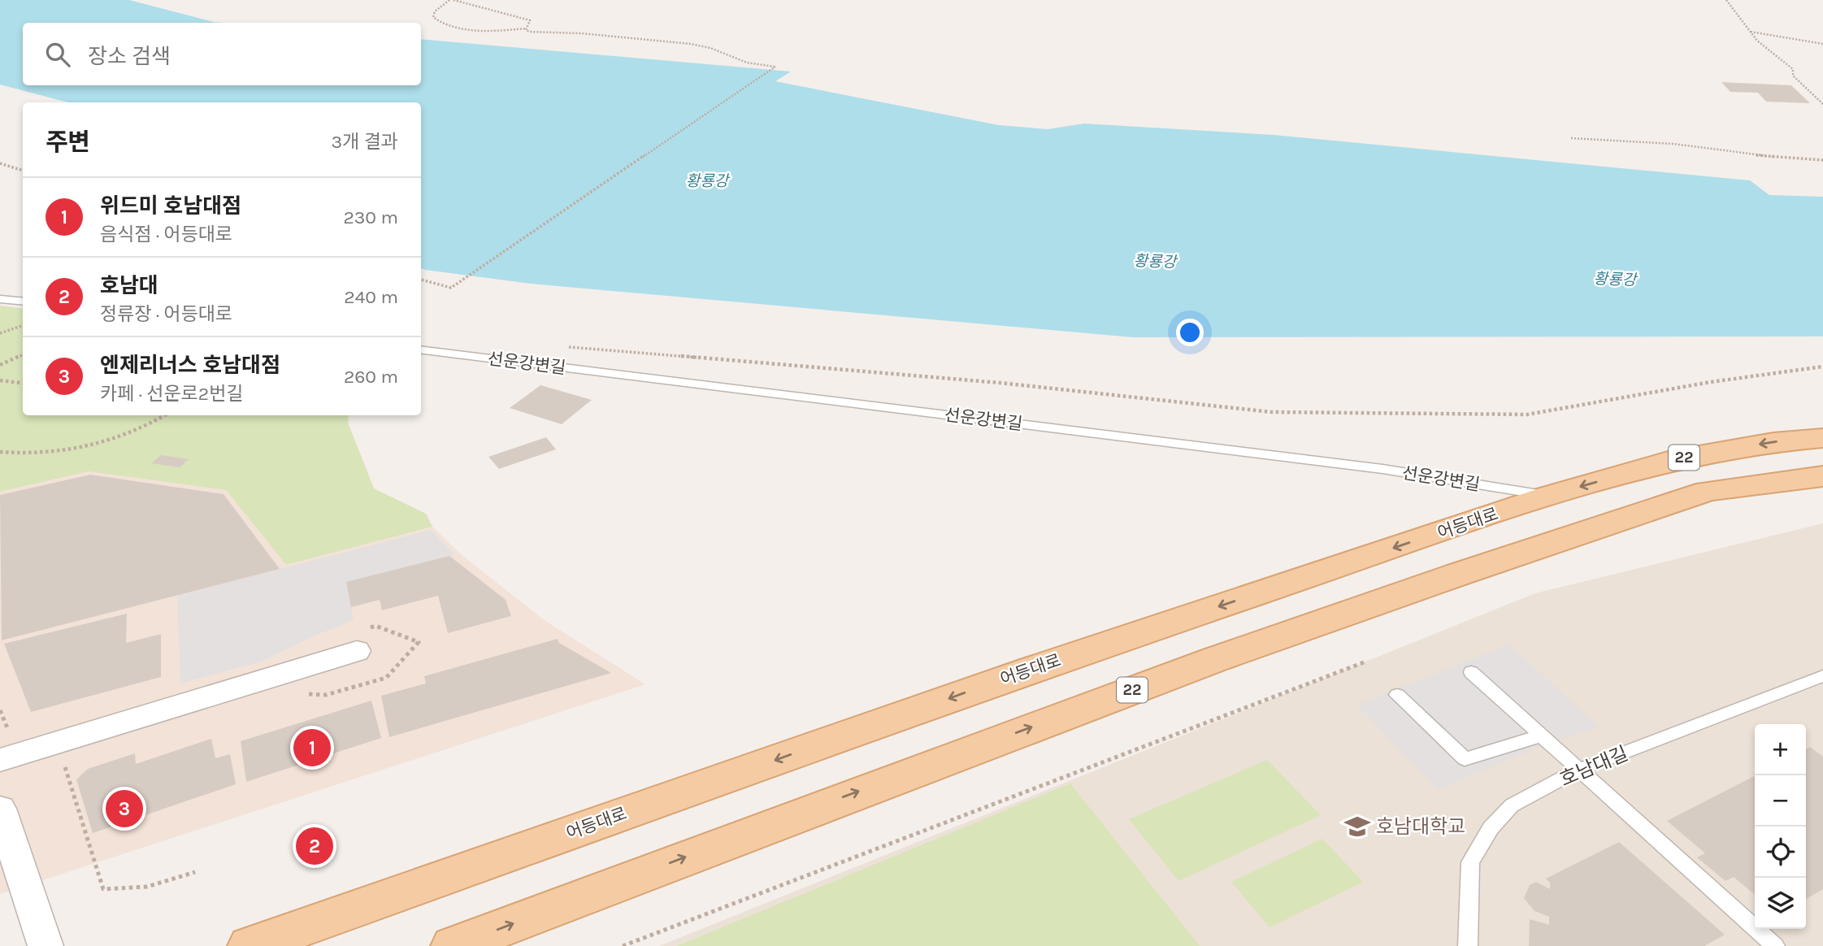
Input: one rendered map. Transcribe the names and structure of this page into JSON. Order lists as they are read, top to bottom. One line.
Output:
{"streets":{"main road":["22","어등대로"],"lane":["선운강변길","호남대길"]},"crossings":[["선운강변길","어등대로"]],"water":["황룡강"],"places":{"school or university":["호남대학교"]},"page":{"search":"장소 검색","heading":["주변","3개 결과"],"list":[{"mark":"1","name":"위드미 호남대점","note":"음식점 · 어등대로","value":"230 m"},{"mark":"2","name":"호남대","note":"정류장 · 어등대로","value":"240 m"},{"mark":"3","name":"엔제리너스 호남대점","note":"카페 · 선운로2번길","value":"260 m"}],"map_buttons":["+","−"],"pins":["1","3","2"]}}
